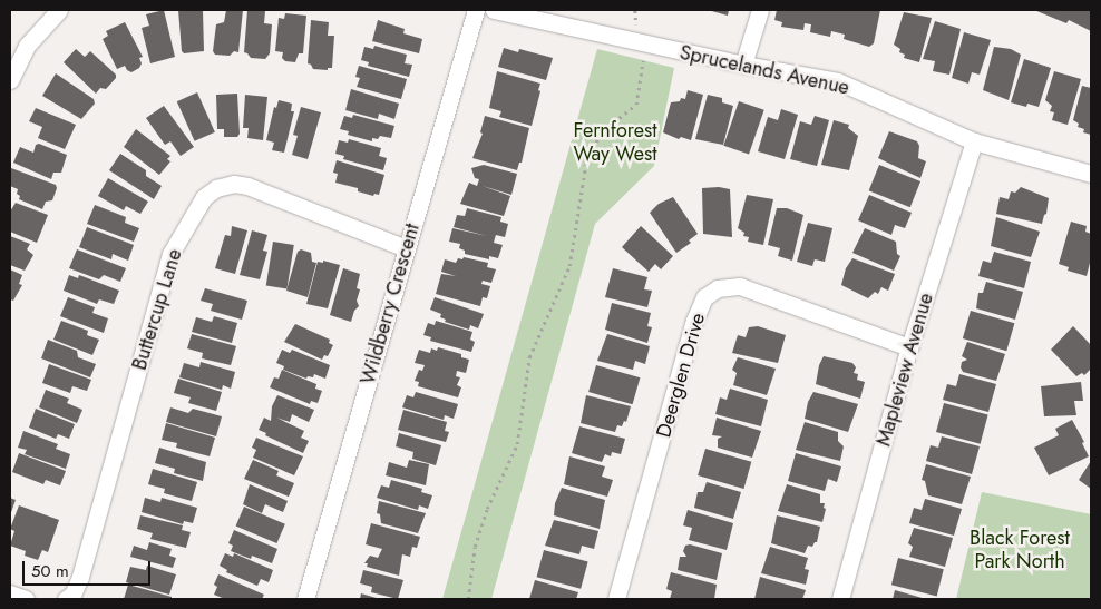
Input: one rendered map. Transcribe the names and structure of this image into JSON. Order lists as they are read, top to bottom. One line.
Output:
{"streets":{"street":["Sprucelands Avenue","Wildberry Crescent","Buttercup Lane","Mapleview Avenue","Deerglen Drive"]},"crossings":[["Sprucelands Avenue","Mapleview Avenue"],["Wildberry Crescent","Buttercup Lane"],["Mapleview Avenue","Deerglen Drive"]],"parks":["Fernforest Way West","Black Forest Park North"],"scale_bar":"50 m"}
